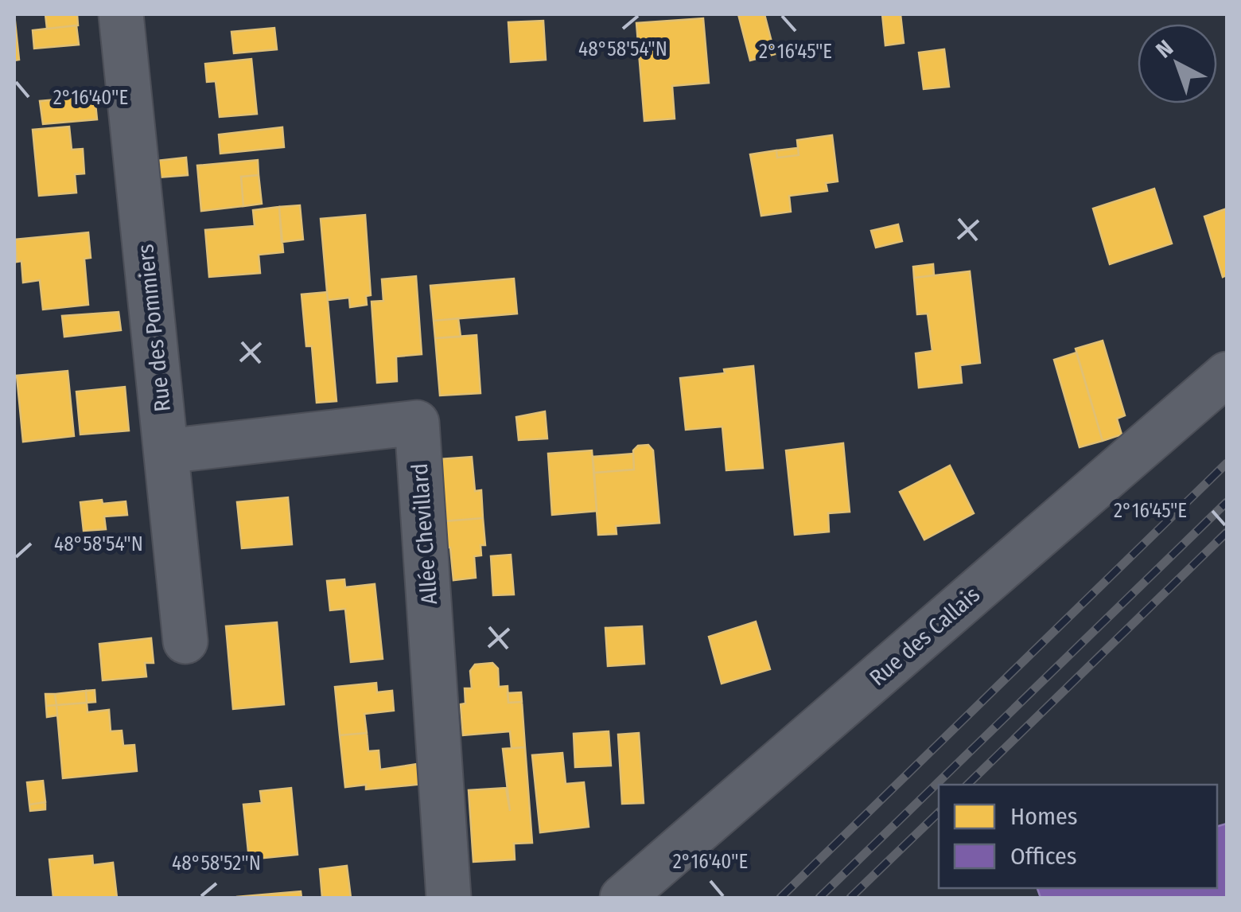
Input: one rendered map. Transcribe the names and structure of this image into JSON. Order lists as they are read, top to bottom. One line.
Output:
{"streets":{"street":["Rue des Pommiers","Allée Chevillard","Rue des Callais"]},"crossings":[["Rue des Pommiers","Allée Chevillard"]],"legend":["Homes","Offices"],"north":"top left","coordinates":["48°58'54\"N","2°16'45\"E","2°16'40\"E","48°58'52\"N"]}
